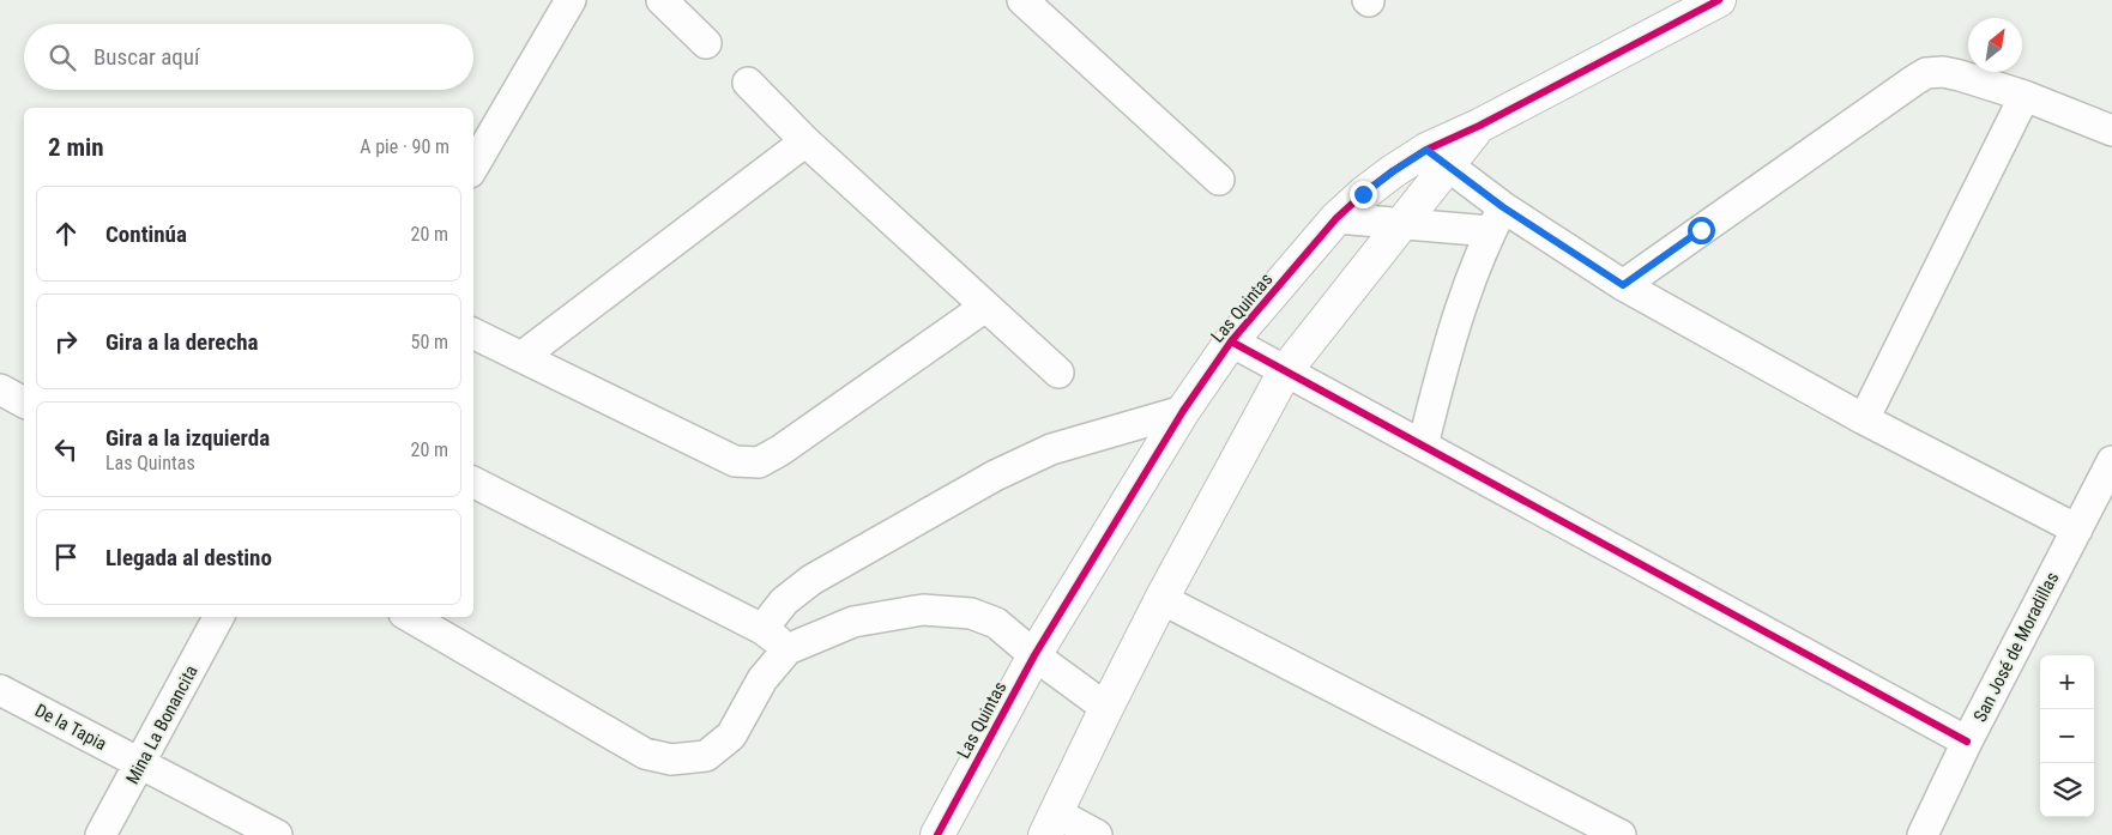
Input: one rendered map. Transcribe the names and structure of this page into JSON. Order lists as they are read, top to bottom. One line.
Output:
{"streets":{"street":["Las Quintas","San José de Moradillas","Mina La Bonancita","De la Tapia"]},"crossings":[["Mina La Bonancita","De la Tapia"]],"north":"top right","page":{"search":"Buscar aquí","heading":["2 min","A pie · 90 m"],"list":[["Continúa","20 m"],["Gira a la derecha","50 m"],["Gira a la izquierda","Las Quintas","20 m"],"Llegada al destino"],"map_buttons":["+","−"]}}
